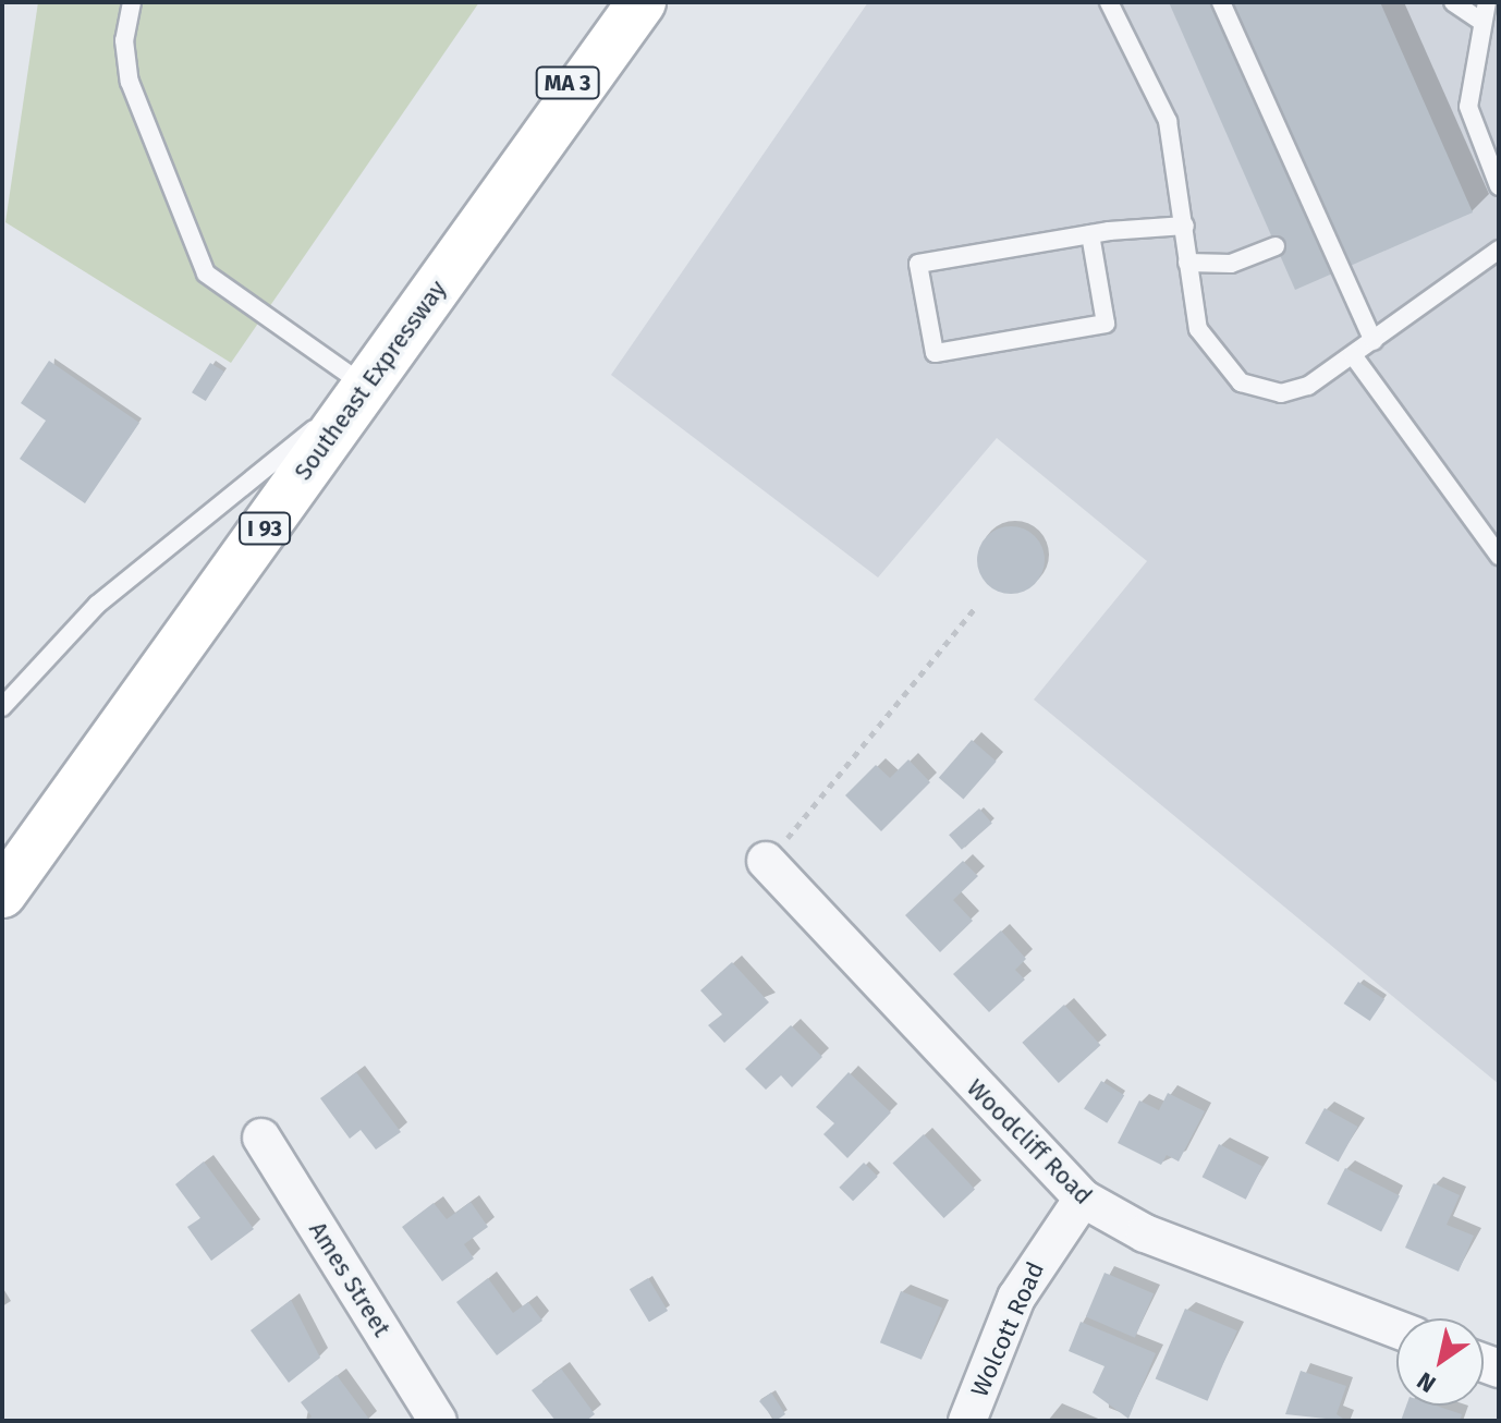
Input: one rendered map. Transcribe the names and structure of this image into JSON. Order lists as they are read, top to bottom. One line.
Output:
{"streets":{"highway":["MA 3","Southeast Expressway","I 93"],"street":["Woodcliff Road","Ames Street","Wolcott Road"]},"crossings":[["MA 3","Southeast Expressway"],["MA 3","I 93"],["Southeast Expressway","I 93"],["Woodcliff Road","Wolcott Road"]],"north":"bottom left"}
